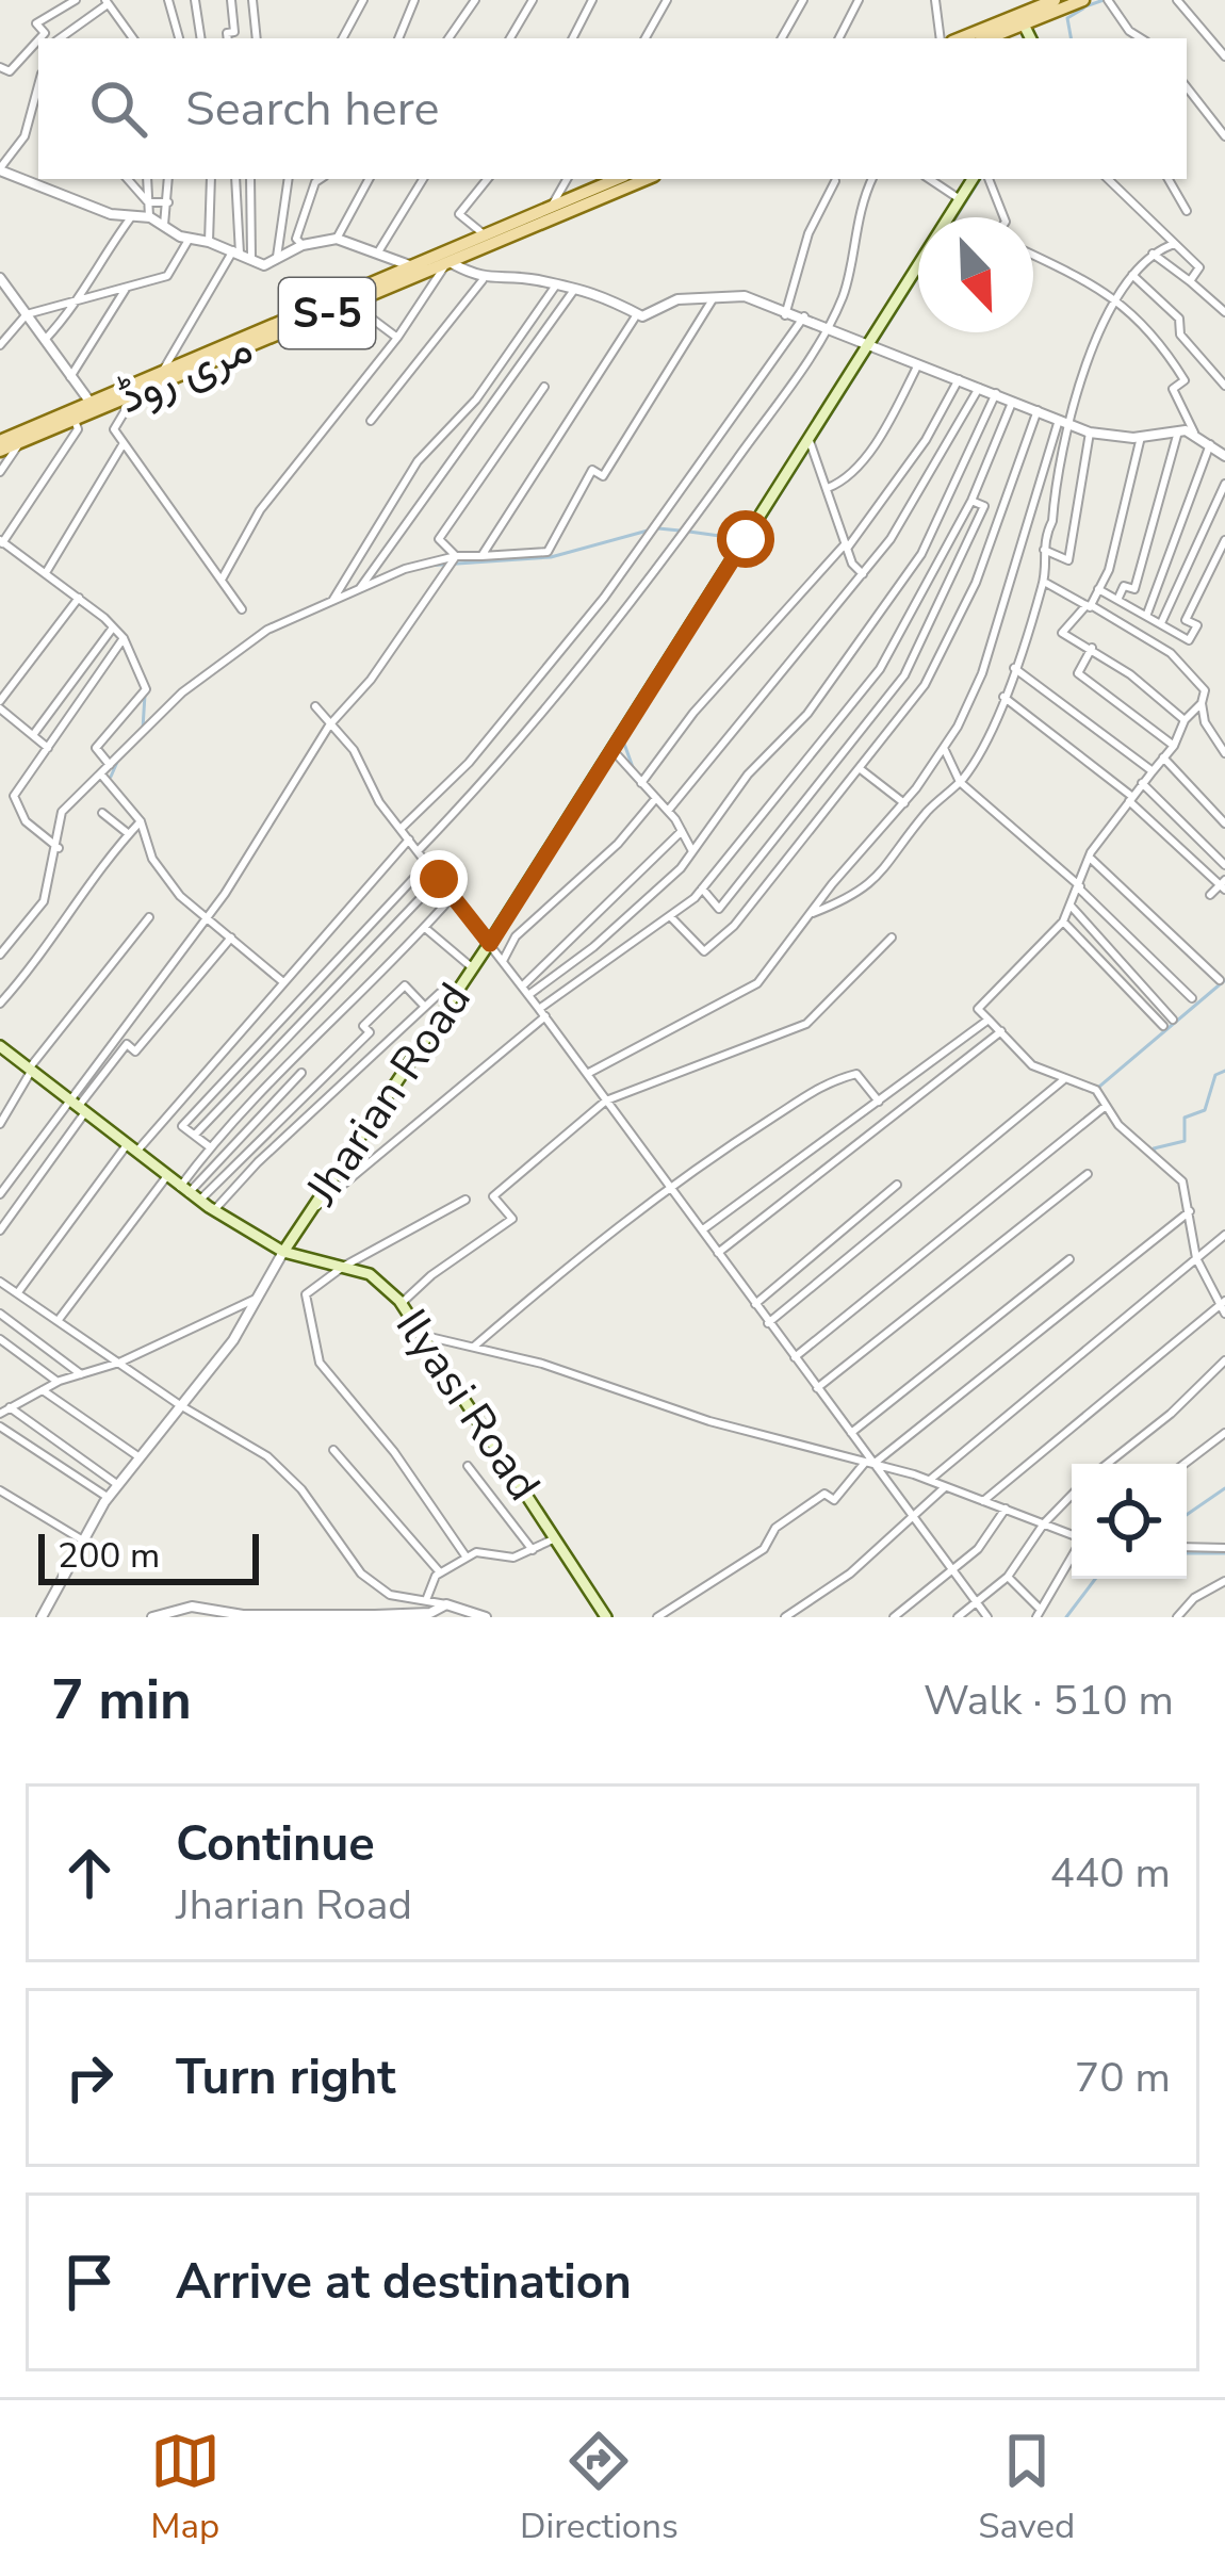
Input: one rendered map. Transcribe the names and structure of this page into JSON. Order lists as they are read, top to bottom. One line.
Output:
{"streets":{"main road":["S-5","مری روڈ","Jharian Road","Ilyasi Road"]},"crossings":[["Jharian Road","Ilyasi Road"]],"scale_bar":"200 m","north":"bottom right","page":{"search":"Search here","scale":"200 m","heading":["7 min","Walk · 510 m"],"list":[["Continue","Jharian Road","440 m"],["Turn right","70 m"],"Arrive at destination"],"nav":["Map","Directions","Saved"]}}
